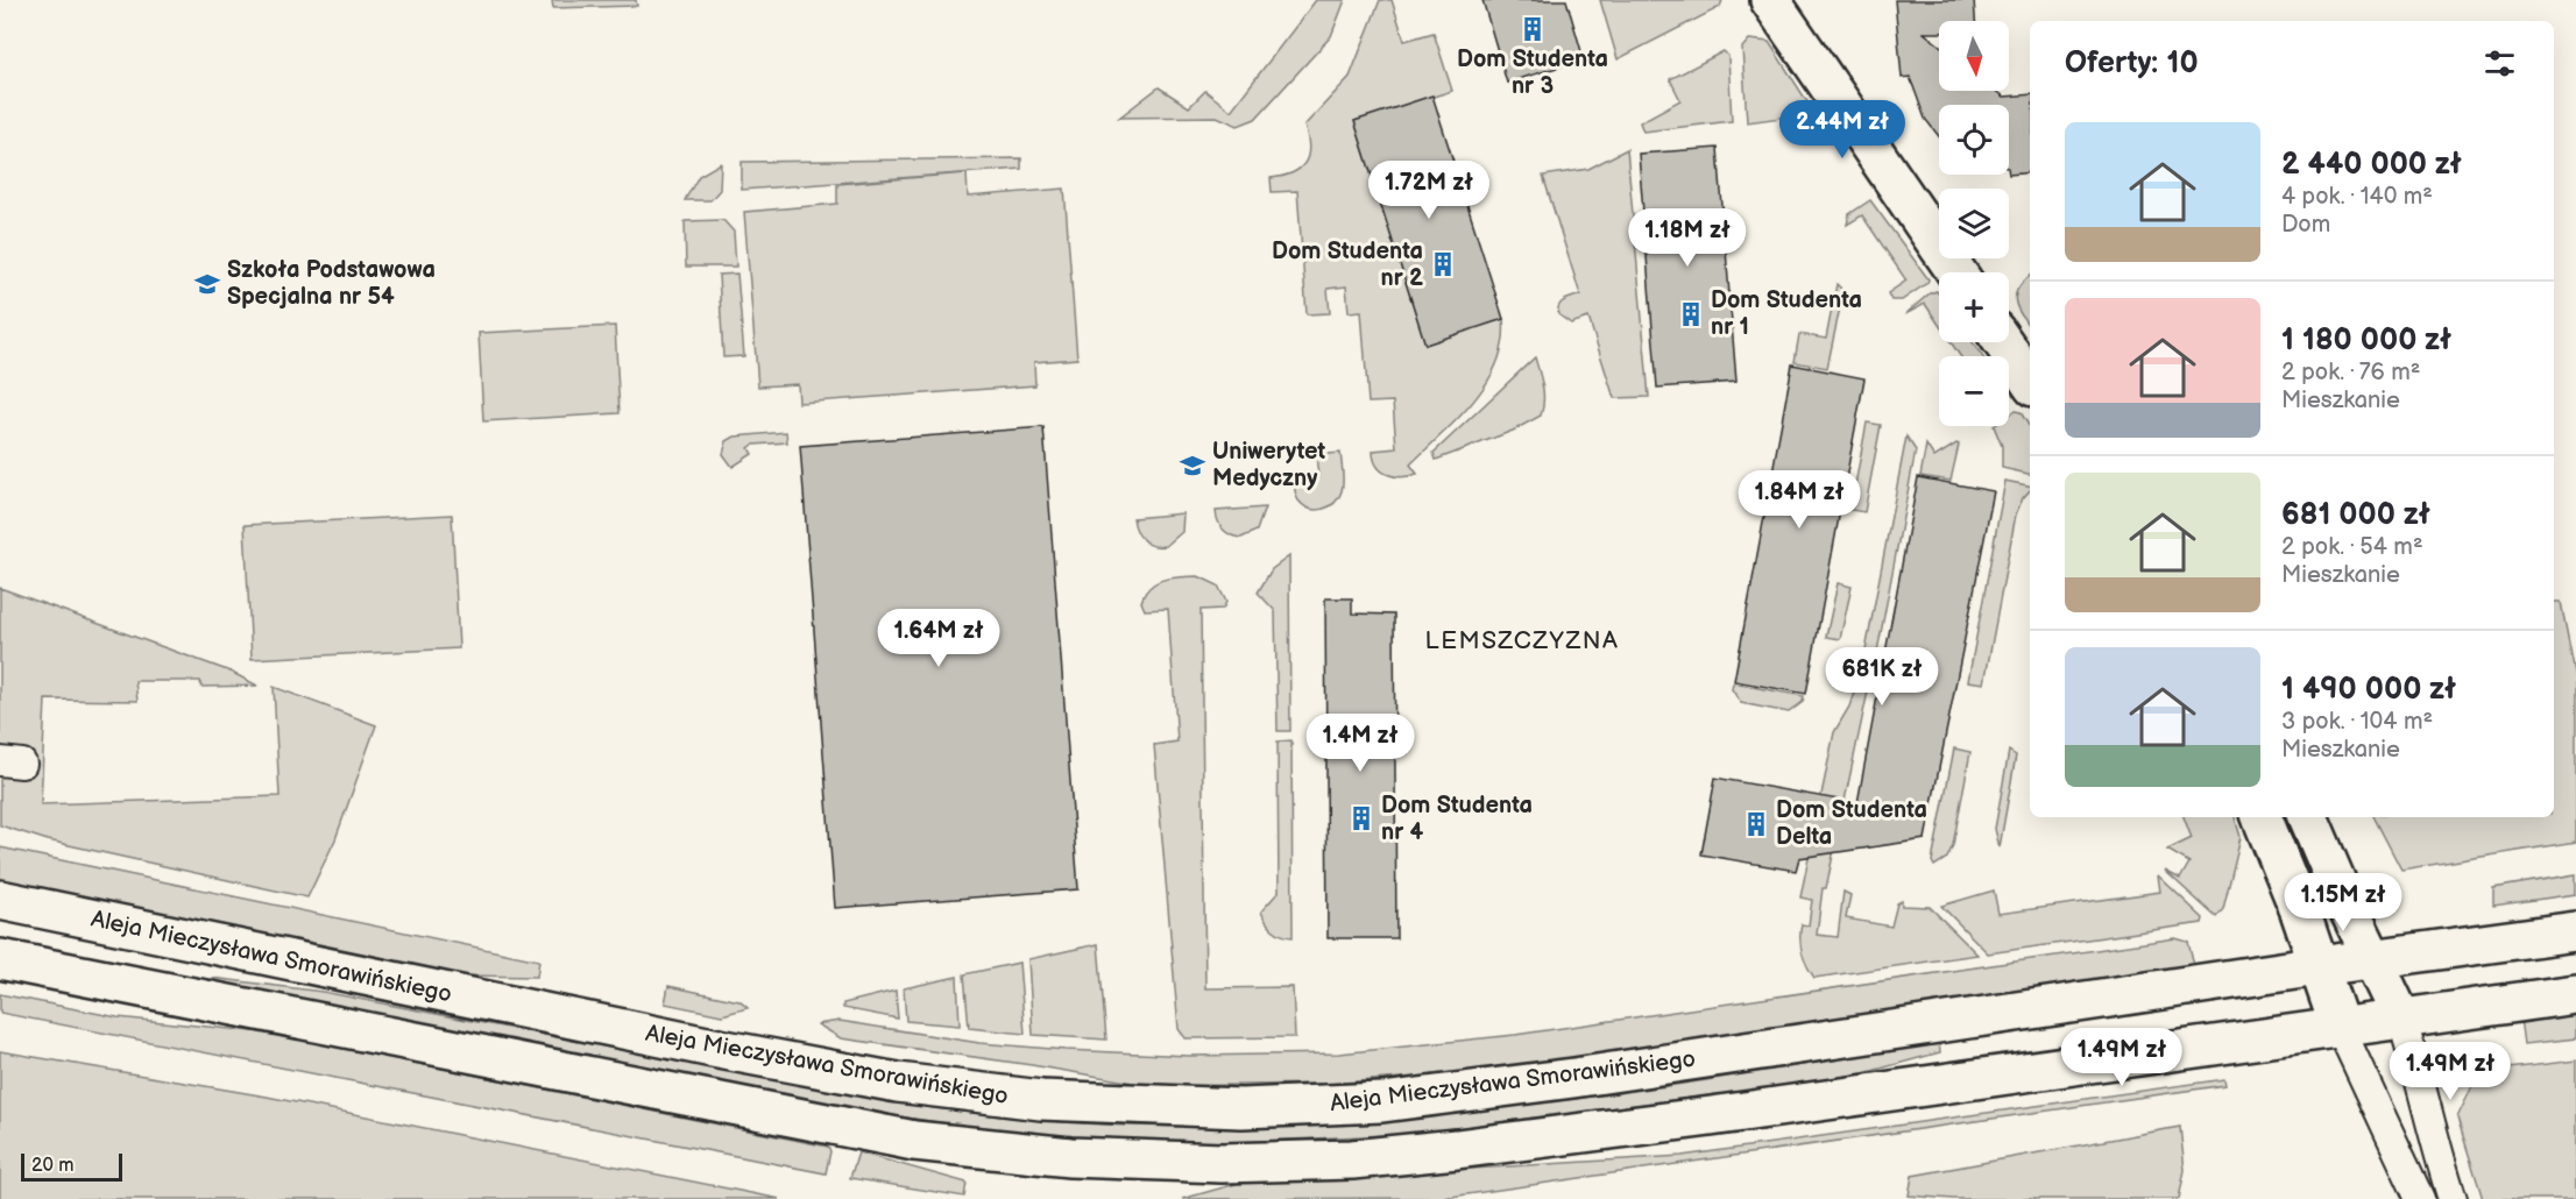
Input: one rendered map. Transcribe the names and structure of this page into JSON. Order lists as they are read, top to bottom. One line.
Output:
{"streets":{"main road":["Aleja Mieczysława Smorawińskiego"]},"districts":["LEMSZCZYZNA"],"places":{"building":["Dom Studenta nr 3","Dom Studenta nr 2","Dom Studenta nr 1","Dom Studenta nr 4","Dom Studenta Delta"],"school or university":["Szkoła Podstawowa Specjalna nr 54","Uniwerytet Medyczny"]},"scale_bar":"20 m","north":"bottom","page":{"map_buttons":["+","−"],"heading":"Oferty: 10","price":["2.44M zł","1.72M zł","1.18M zł","1.84M zł","1.64M zł","681K zł","1.4M zł","1.15M zł","1.49M zł","1.49M zł"],"list":[{"name":"2 440 000 zł","note":"4 pok. · 140 m² · Dom"},{"name":"1 180 000 zł","note":"2 pok. · 76 m² · Mieszkanie"},{"name":"681 000 zł","note":"2 pok. · 54 m² · Mieszkanie"},{"name":"1 490 000 zł","note":"3 pok. · 104 m² · Mieszkanie"}],"scale":"20 m"}}
